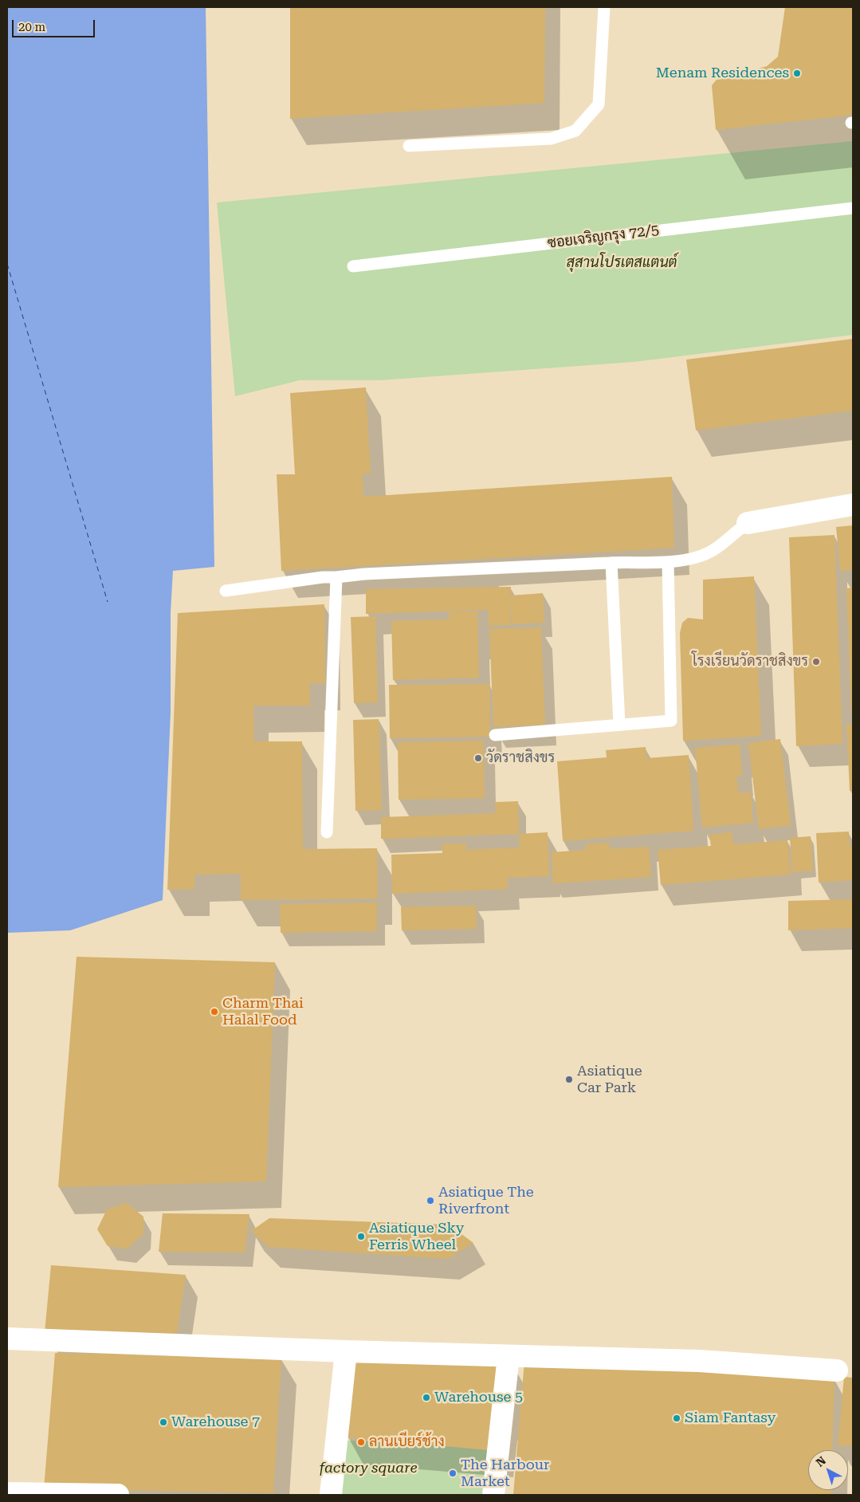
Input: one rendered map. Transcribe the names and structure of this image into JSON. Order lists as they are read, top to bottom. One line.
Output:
{"streets":{"lane":["ซอยเจริญกรุง 72/5"]},"parks":["สุสานโปรเตสแตนต์","factory square"],"places":["Menam Residences","โรงเรียนวัดราชสิงขร","วัดราชสิงขร","Charm Thai Halal Food","Asiatique Car Park","Asiatique The Riverfront","Asiatique Sky Ferris Wheel","Warehouse 5","Siam Fantasy","Warehouse 7","ลานเบียร์ช้าง","The Harbour Market"],"scale_bar":"20 m","north":"top left"}
